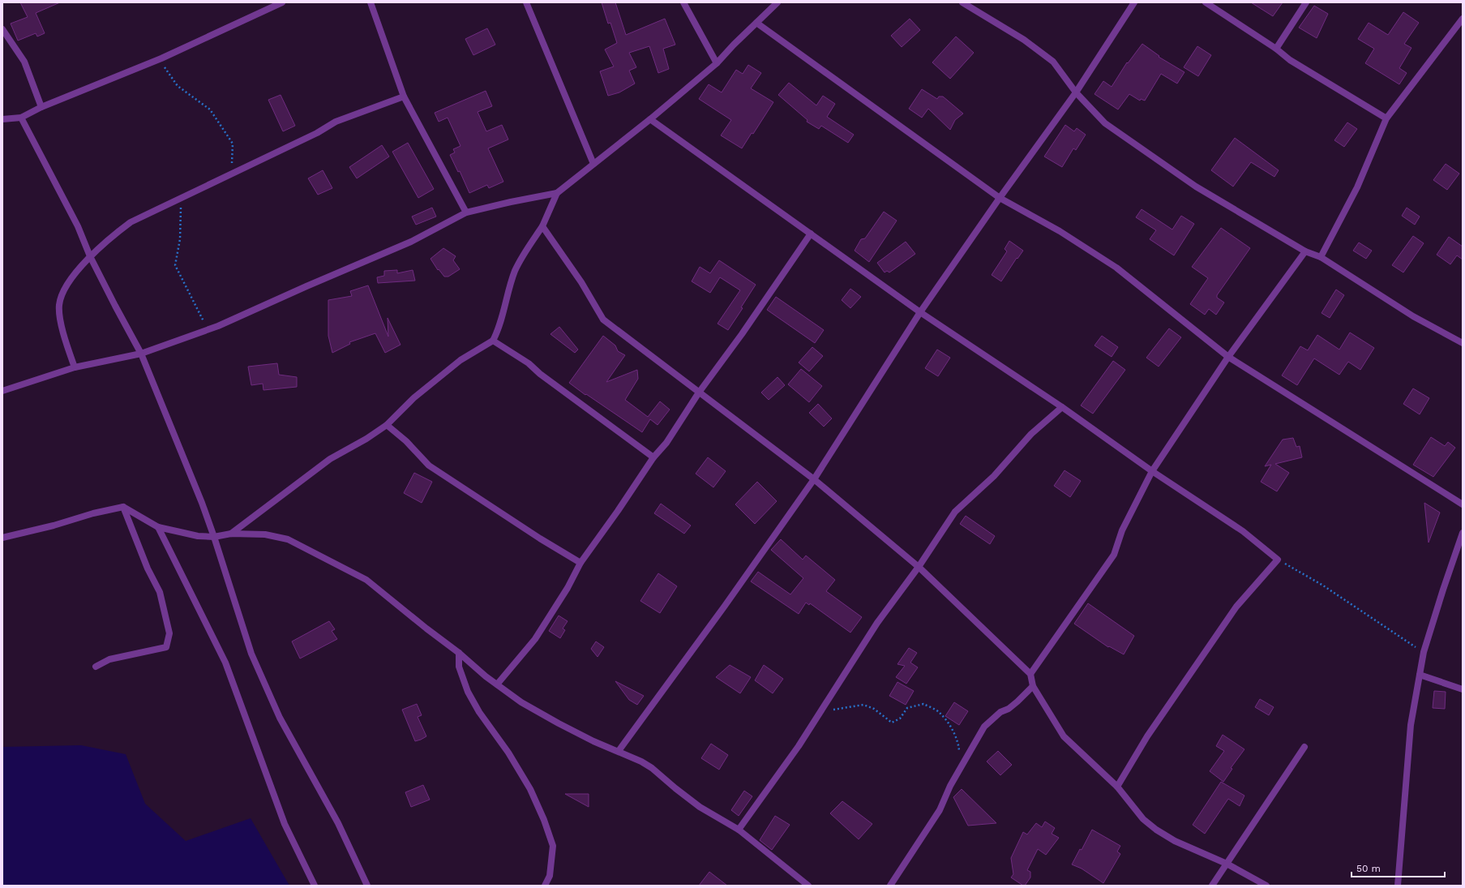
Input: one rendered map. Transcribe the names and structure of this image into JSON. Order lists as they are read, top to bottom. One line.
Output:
{"scale_bar":"50 m"}
